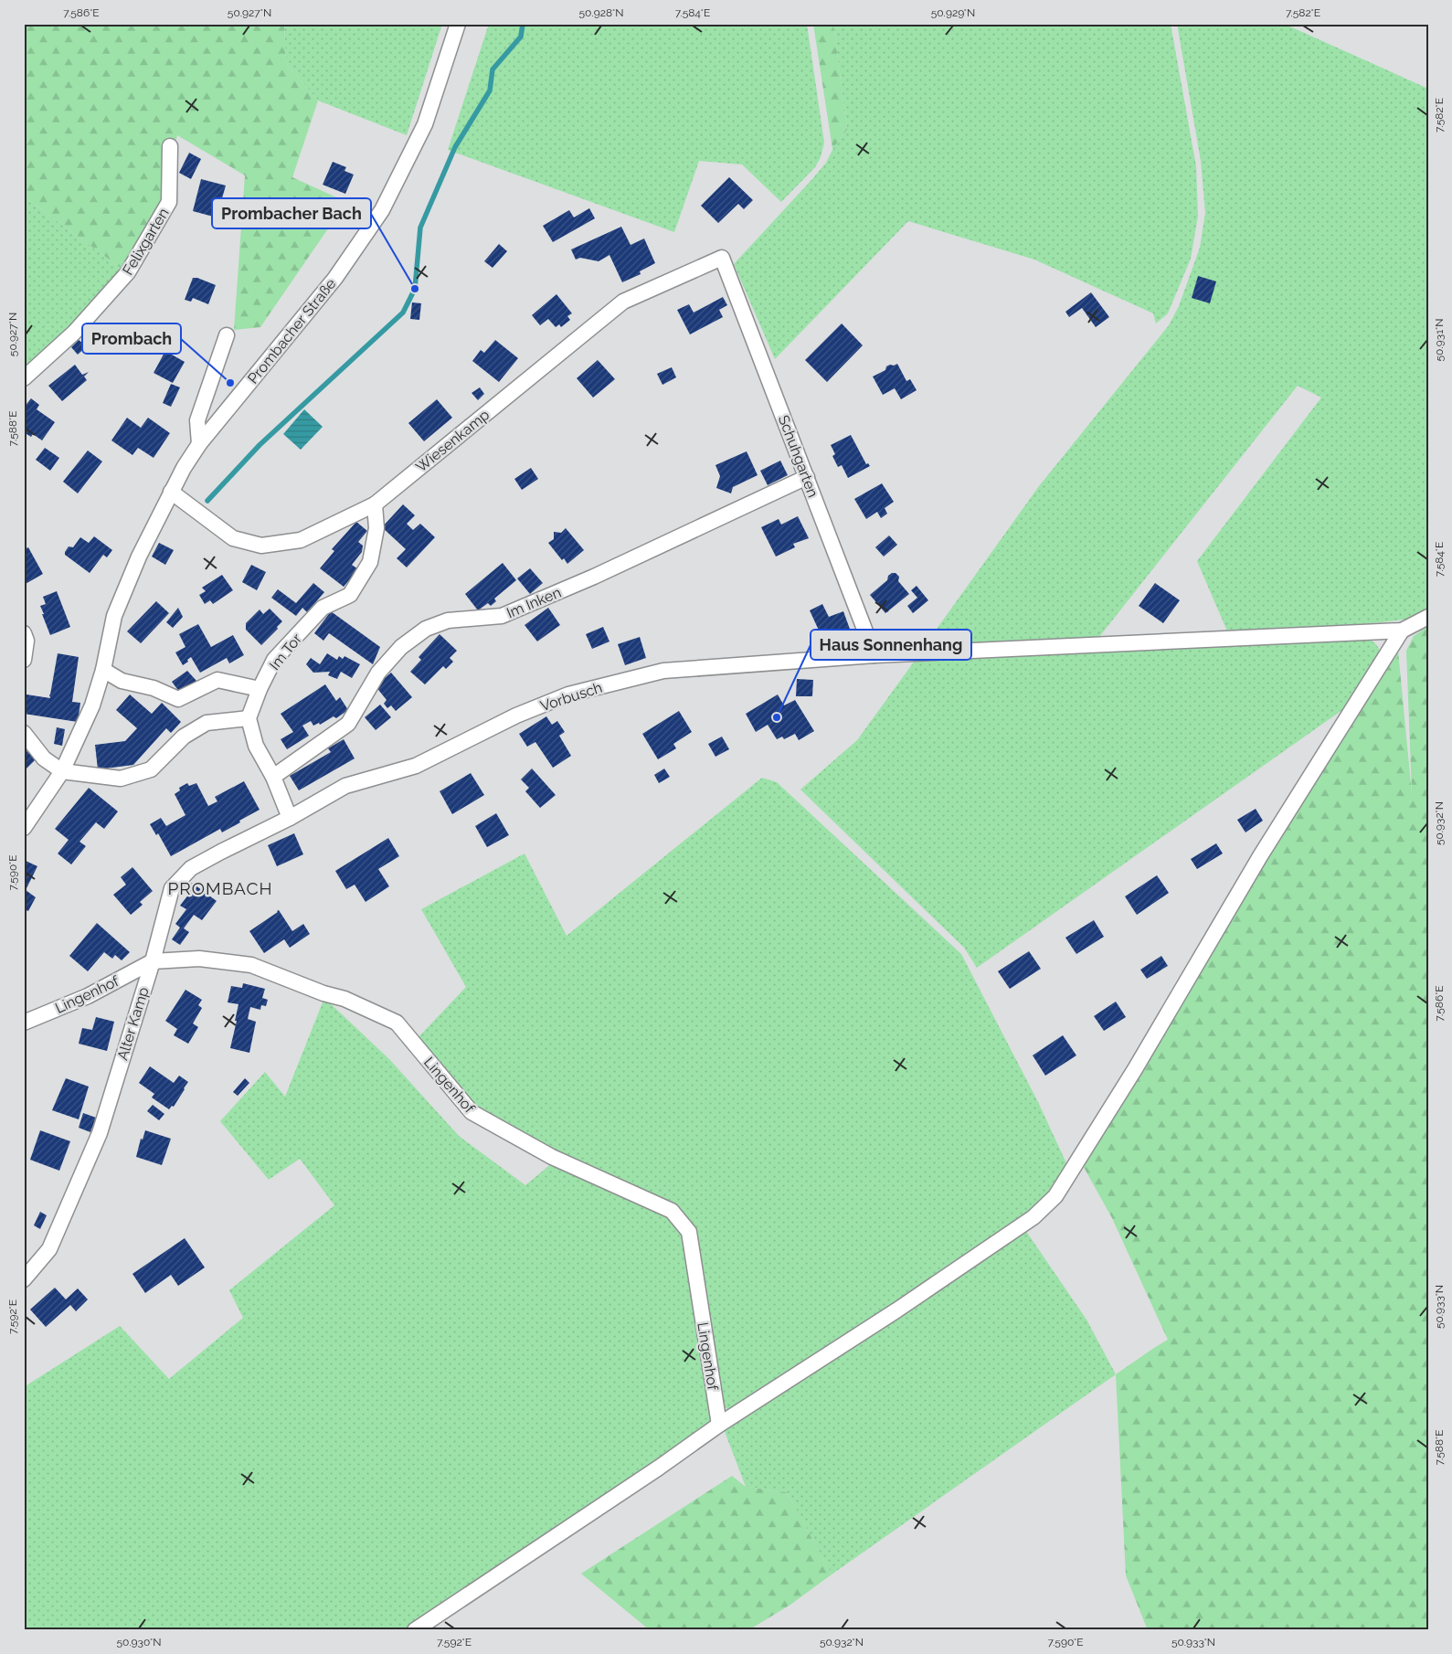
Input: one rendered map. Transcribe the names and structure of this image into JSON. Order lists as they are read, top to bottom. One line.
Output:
{"streets":{"street":["Felixgarten","Prombacher Straße","Wiesenkamp","Schuhgarten","Im Inken","Im Tor","Vorbusch","Lingenhof","Alter Kamp"]},"crossings":[["Prombacher Straße","Wiesenkamp"],["Wiesenkamp","Schuhgarten"],["Wiesenkamp","Im Tor"],["Schuhgarten","Im Inken"],["Schuhgarten","Vorbusch"],["Vorbusch","Alter Kamp"],["Lingenhof","Alter Kamp"]],"districts":["PROMBACH"],"places":["Prombacher Bach","Prombach","Haus Sonnenhang"],"coordinates":["7.586°E","50.927°N","50.928°N","7.584°E","50.929°N","7.582°E","50.931°N","7.588°E","50.932°N","7.590°E","50.933°N","7.592°E","50.930°N"]}
